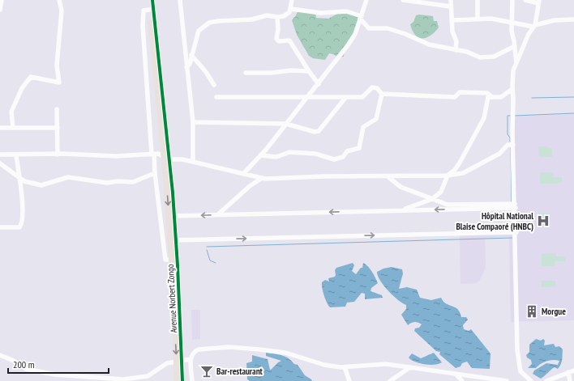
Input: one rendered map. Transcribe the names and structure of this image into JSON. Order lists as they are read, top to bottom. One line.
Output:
{"streets":{"main road":["Avenue Norbert Zongo"]},"places":{"hospital":["Hôpital National Blaise Compaoré (HNBC)"],"building":["Morgue"],"bar":["Bar-restaurant"]},"scale_bar":"200 m"}
